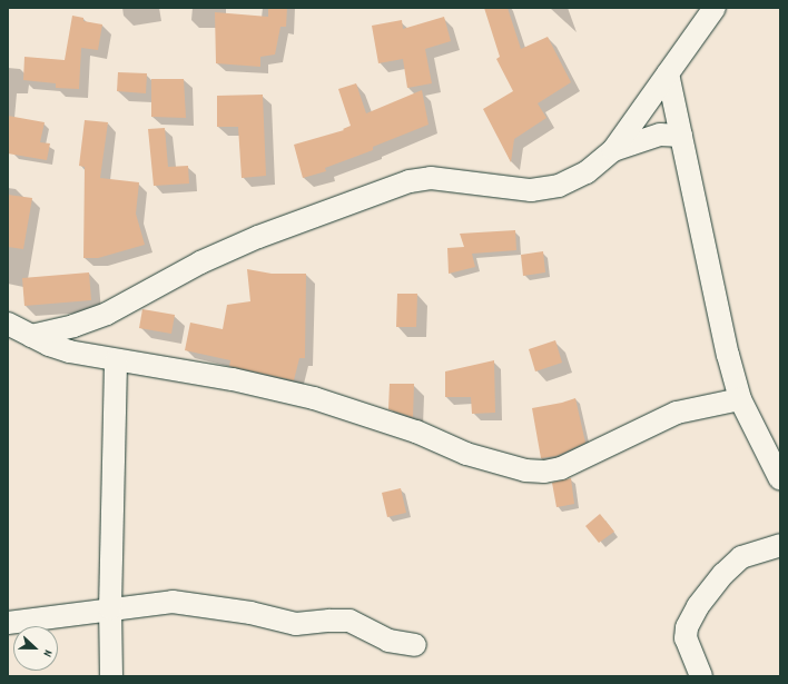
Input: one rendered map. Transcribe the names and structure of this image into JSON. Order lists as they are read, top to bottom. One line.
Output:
{"north":"right"}
